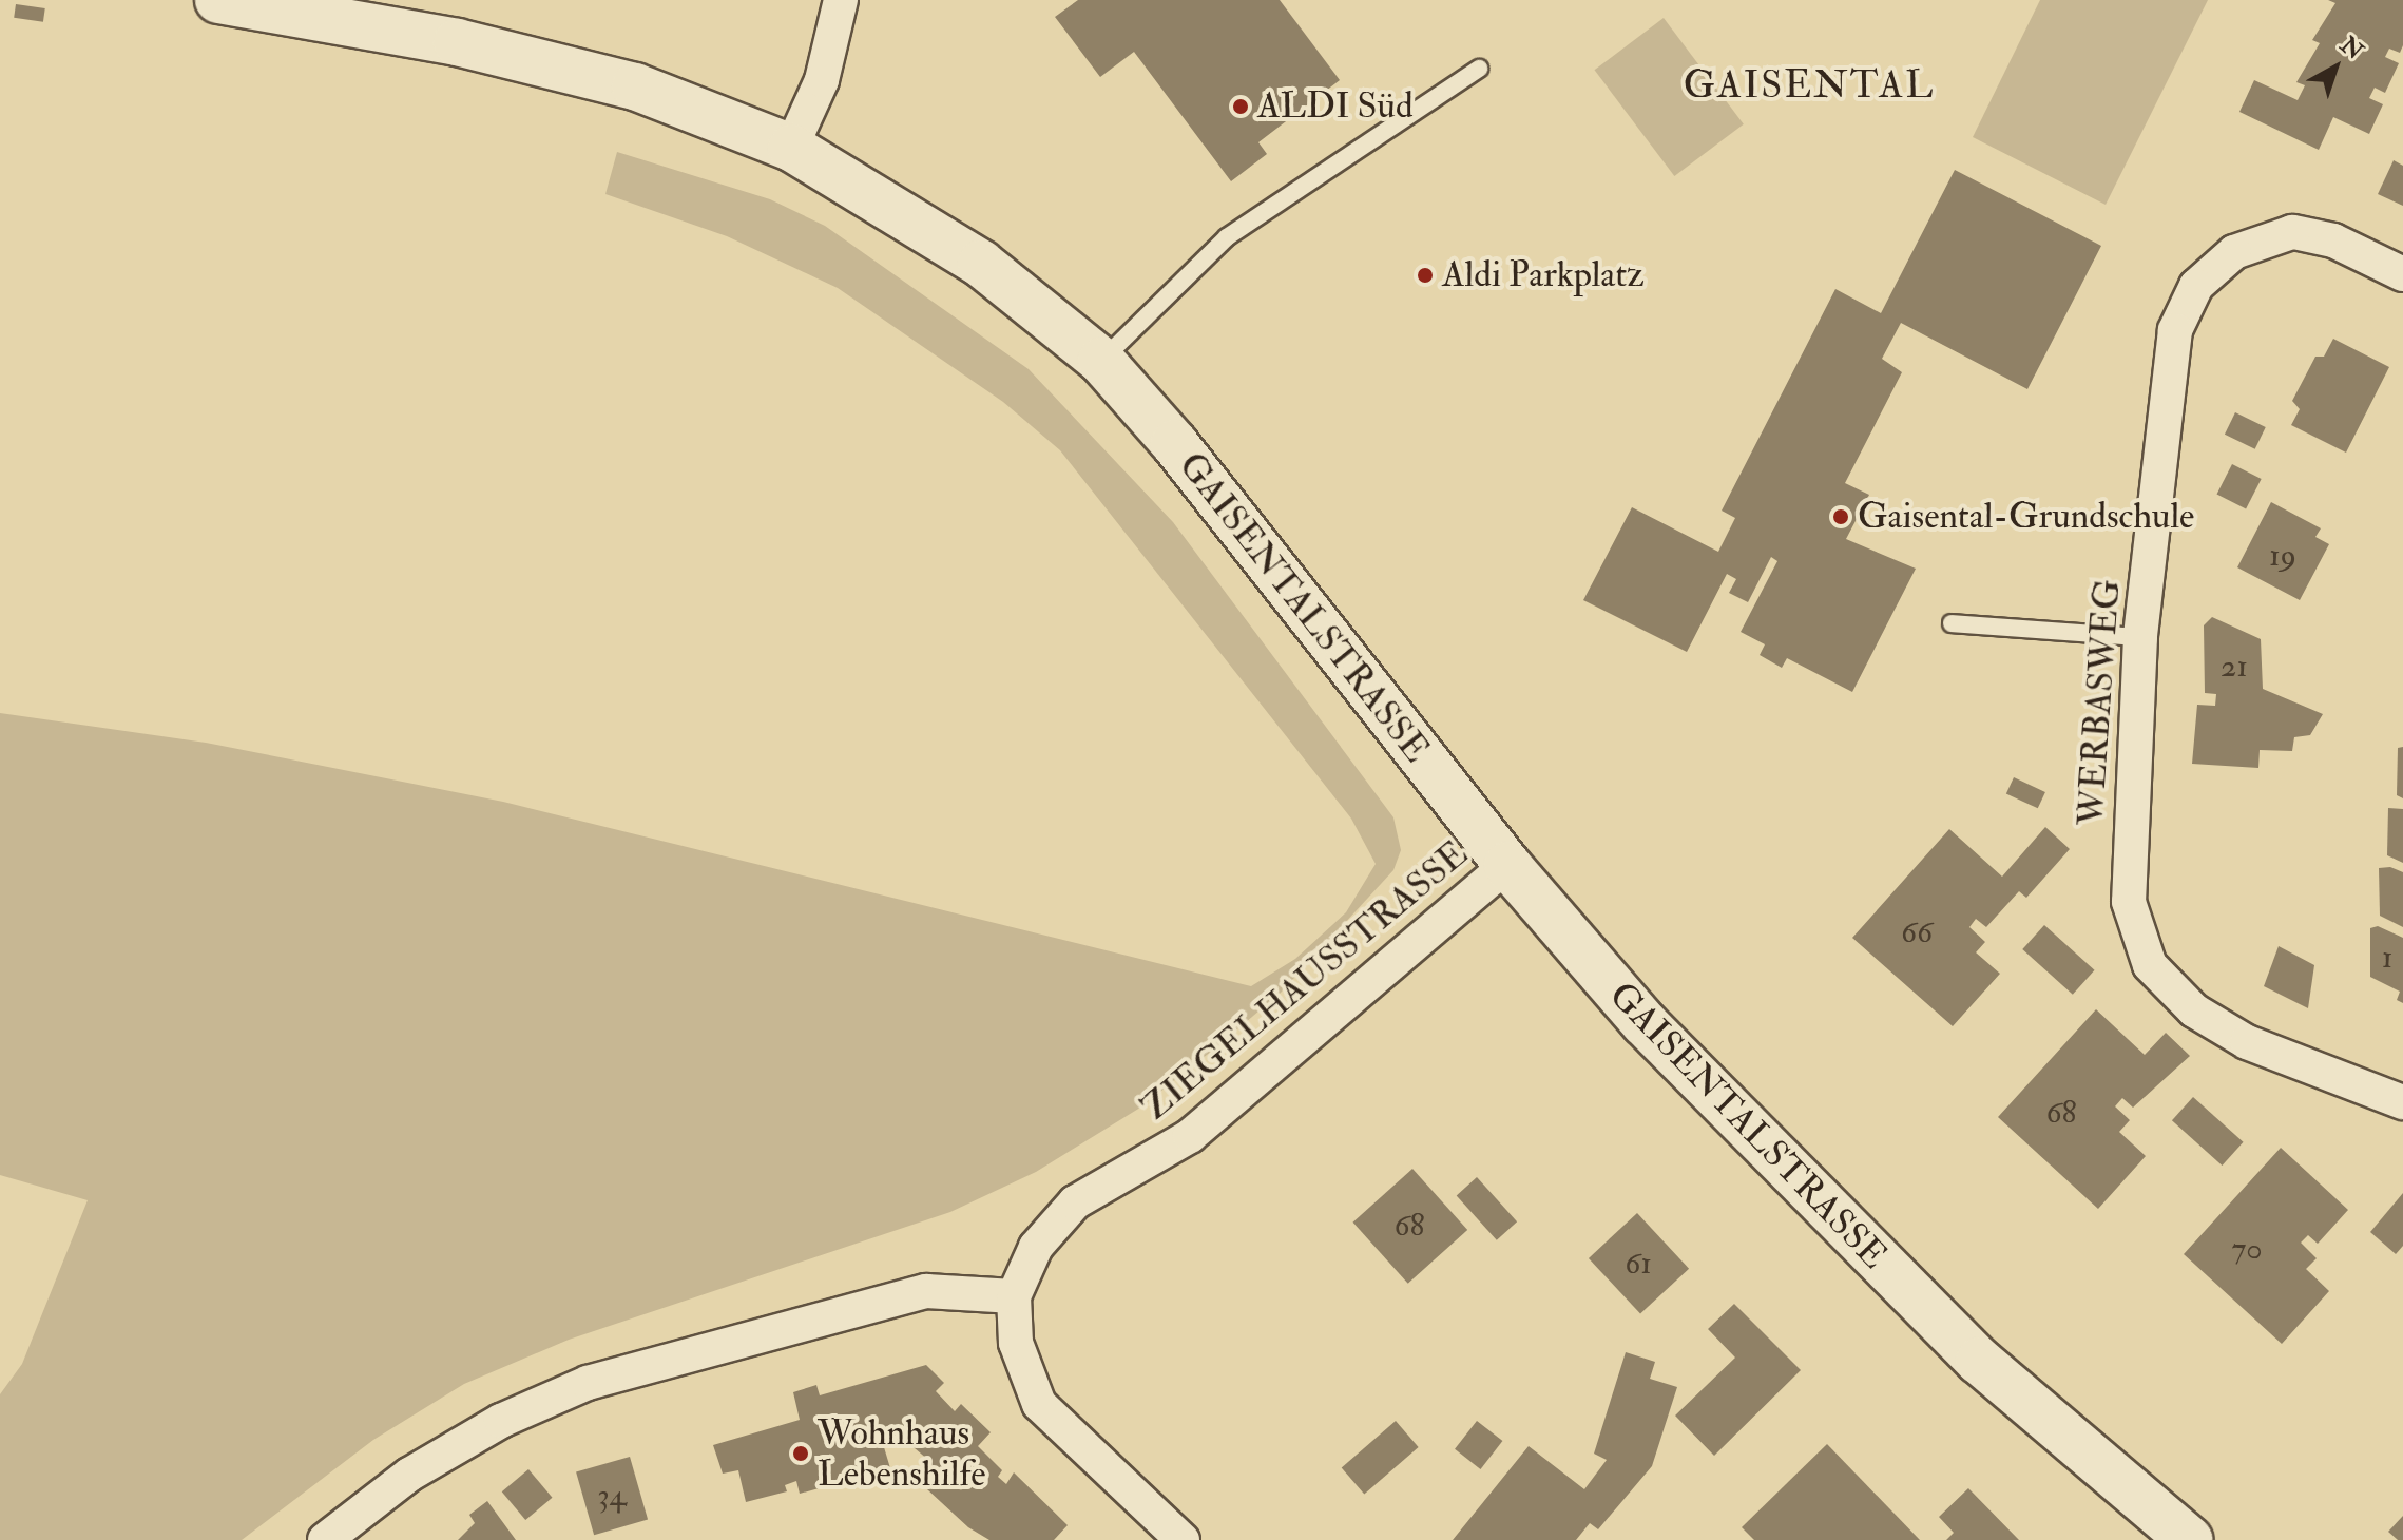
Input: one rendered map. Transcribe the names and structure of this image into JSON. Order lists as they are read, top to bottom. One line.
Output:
{"streets":{"main road":["GAISENTALSTRASSE"],"street":["WERBASWEG","ZIEGELHAUSSTRASSE"]},"crossings":[["GAISENTALSTRASSE","ZIEGELHAUSSTRASSE"]],"districts":["GAISENTAL"],"places":["ALDI Süd","Aldi Parkplatz","Gaisental-Grundschule","Wohnhaus Lebenshilfe"],"house_numbers":["19","21","66","1","68","68","70","61","34"],"north":"top right"}
